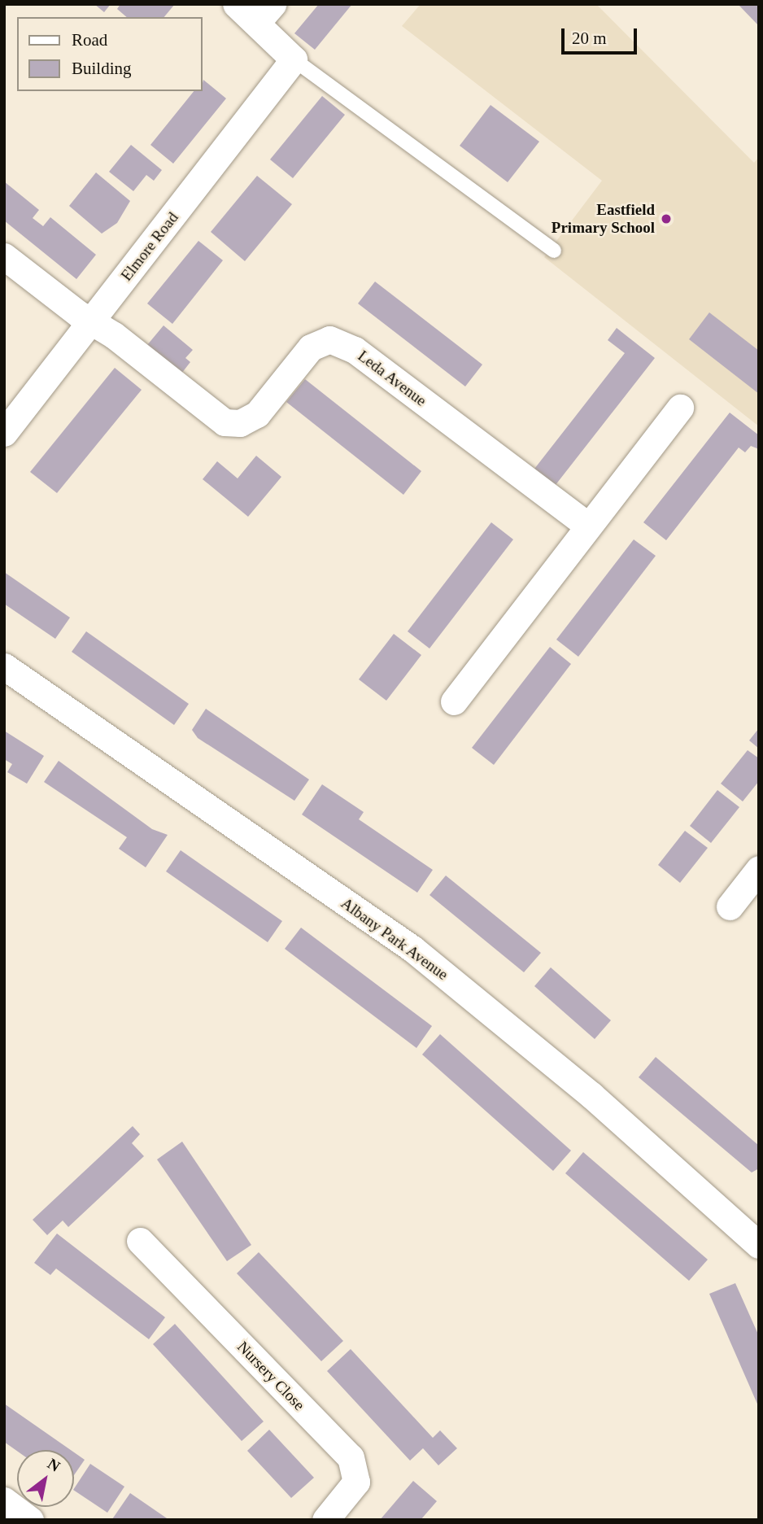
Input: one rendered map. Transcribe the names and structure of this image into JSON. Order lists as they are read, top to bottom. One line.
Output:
{"streets":{"street":["Elmore Road","Leda Avenue","Albany Park Avenue","Nursery Close"]},"crossings":[["Elmore Road","Leda Avenue"]],"places":["Eastfield Primary School"],"legend":["Road","Building"],"scale_bar":"20 m","north":"top right"}
